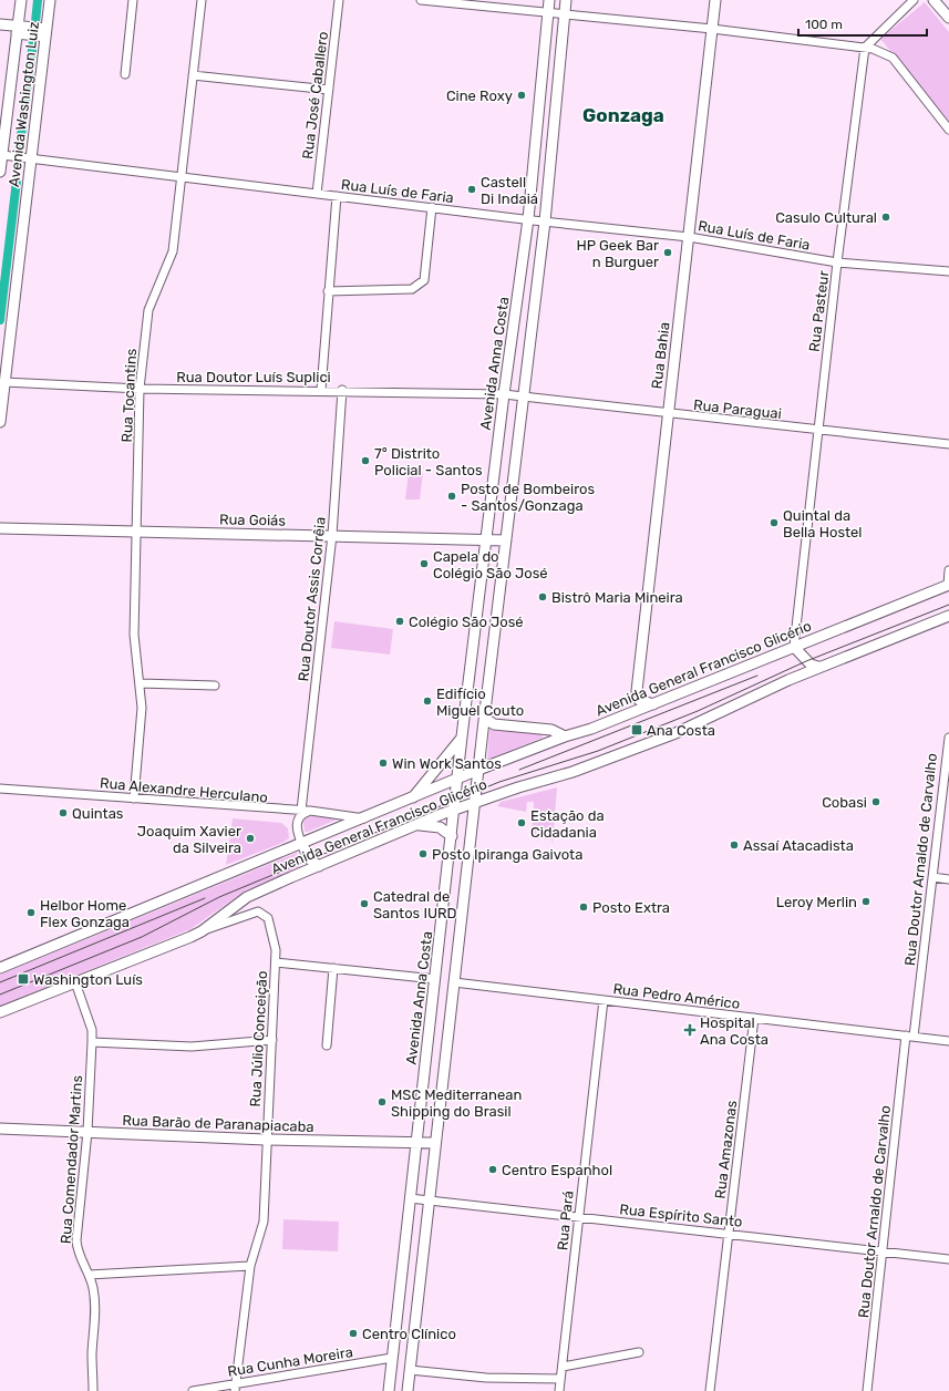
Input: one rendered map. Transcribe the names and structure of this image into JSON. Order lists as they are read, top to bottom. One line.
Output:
{"streets":{"main road":["Avenida Washington Luiz","Rua Bahia","Avenida Anna Costa","Rua Goiás","Avenida General Francisco Glicério","Rua Barão de Paranapiacaba"],"street":["Rua José Caballero","Rua Luís de Faria","Rua Pasteur","Rua Doutor Luís Suplici","Rua Tocantins","Rua Paraguai","Rua Doutor Assis Corrêia","Rua Alexandre Herculano","Rua Doutor Arnaldo de Carvalho","Rua Pedro Américo","Rua Júlio Conceição","Rua Amazonas","Rua Comendador Martins","Rua Espírito Santo","Rua Pará","Rua Cunha Moreira"]},"crossings":[["Rua José Caballero","Rua Luís de Faria"],["Avenida Washington Luiz","Rua Luís de Faria"],["Avenida Washington Luiz","Rua Doutor Luís Suplici"],["Rua Luís de Faria","Rua Pasteur"],["Rua Luís de Faria","Rua Bahia"],["Rua Luís de Faria","Avenida Anna Costa"],["Rua Luís de Faria","Rua Tocantins"],["Rua Pasteur","Rua Paraguai"],["Rua Pasteur","Avenida General Francisco Glicério"],["Rua Bahia","Rua Paraguai"],["Rua Bahia","Avenida General Francisco Glicério"],["Avenida Anna Costa","Rua Doutor Luís Suplici"],["Avenida Anna Costa","Rua Goiás"],["Avenida Anna Costa","Avenida General Francisco Glicério"],["Avenida Anna Costa","Rua Barão de Paranapiacaba"],["Avenida Anna Costa","Rua Espírito Santo"],["Avenida Anna Costa","Rua Cunha Moreira"],["Rua Doutor Luís Suplici","Rua Tocantins"],["Rua Doutor Luís Suplici","Rua Paraguai"],["Rua Doutor Luís Suplici","Rua Doutor Assis Corrêia"],["Rua Tocantins","Rua Goiás"],["Rua Tocantins","Rua Alexandre Herculano"],["Rua Goiás","Rua Doutor Assis Corrêia"],["Rua Doutor Assis Corrêia","Rua Alexandre Herculano"],["Avenida General Francisco Glicério","Rua Alexandre Herculano"],["Avenida General Francisco Glicério","Rua Júlio Conceição"],["Avenida General Francisco Glicério","Rua Comendador Martins"],["Rua Doutor Arnaldo de Carvalho","Rua Pedro Américo"],["Rua Doutor Arnaldo de Carvalho","Rua Espírito Santo"],["Rua Pedro Américo","Rua Amazonas"],["Rua Pedro Américo","Rua Pará"],["Rua Júlio Conceição","Rua Barão de Paranapiacaba"],["Rua Júlio Conceição","Rua Cunha Moreira"],["Rua Barão de Paranapiacaba","Rua Comendador Martins"],["Rua Amazonas","Rua Espírito Santo"],["Rua Espírito Santo","Rua Pará"]],"districts":["Gonzaga"],"places":{"other":["Cine Roxy","Castell Di Indaiá","Casulo Cultural","HP Geek Bar n Burguer","7° Distrito Policial - Santos","Posto de Bombeiros - Santos/Gonzaga","Quintal da Bella Hostel","Capela do Colégio São José","Bistrô Maria Mineira","Colégio São José","Edifício Miguel Couto","Win Work Santos","Cobasi","Quintas","Estação da Cidadania","Joaquim Xavier da Silveira","Assaí Atacadista","Posto Ipiranga Gaivota","Leroy Merlin","Catedral de Santos IURD","Posto Extra","Helbor Home Flex Gonzaga","MSC Mediterranean Shipping do Brasil","Centro Espanhol","Centro Clínico"],"transit":["Ana Costa","Washington Luís"],"health":["Hospital Ana Costa"]},"scale_bar":"100 m"}
